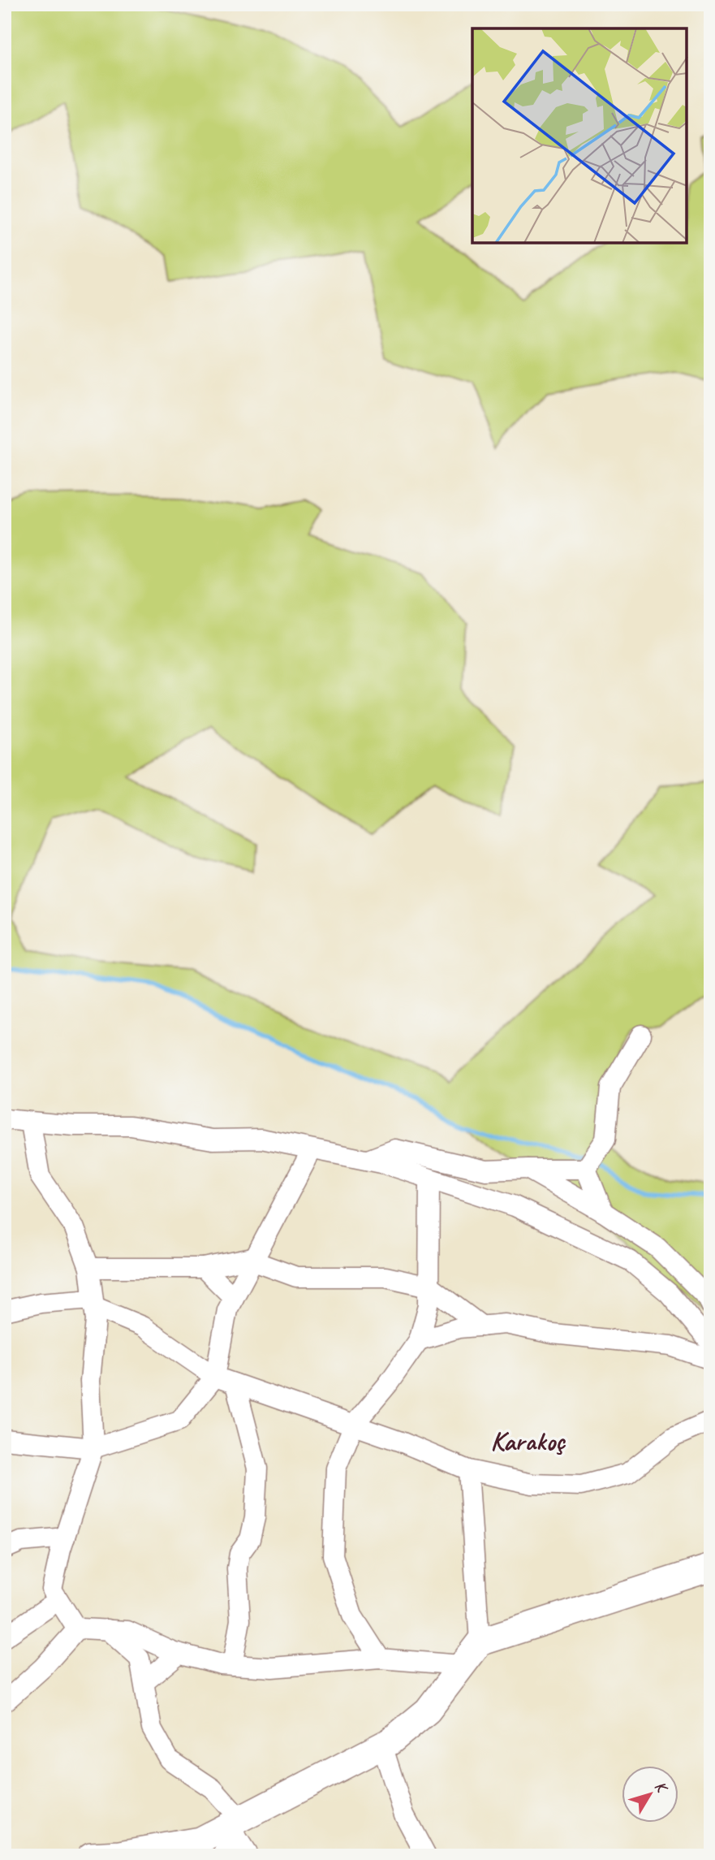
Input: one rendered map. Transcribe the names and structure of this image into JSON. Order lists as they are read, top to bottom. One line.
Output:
{"districts":["Karakoç"],"north":"top right"}
